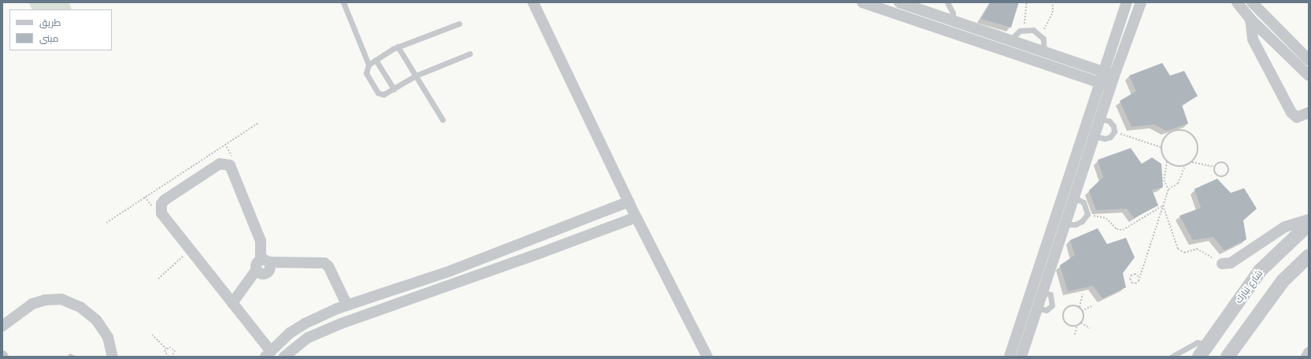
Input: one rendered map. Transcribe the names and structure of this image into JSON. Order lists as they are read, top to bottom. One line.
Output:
{"streets":{"street":["شارع تبارك"]},"legend":["طريق","مبنى"]}
